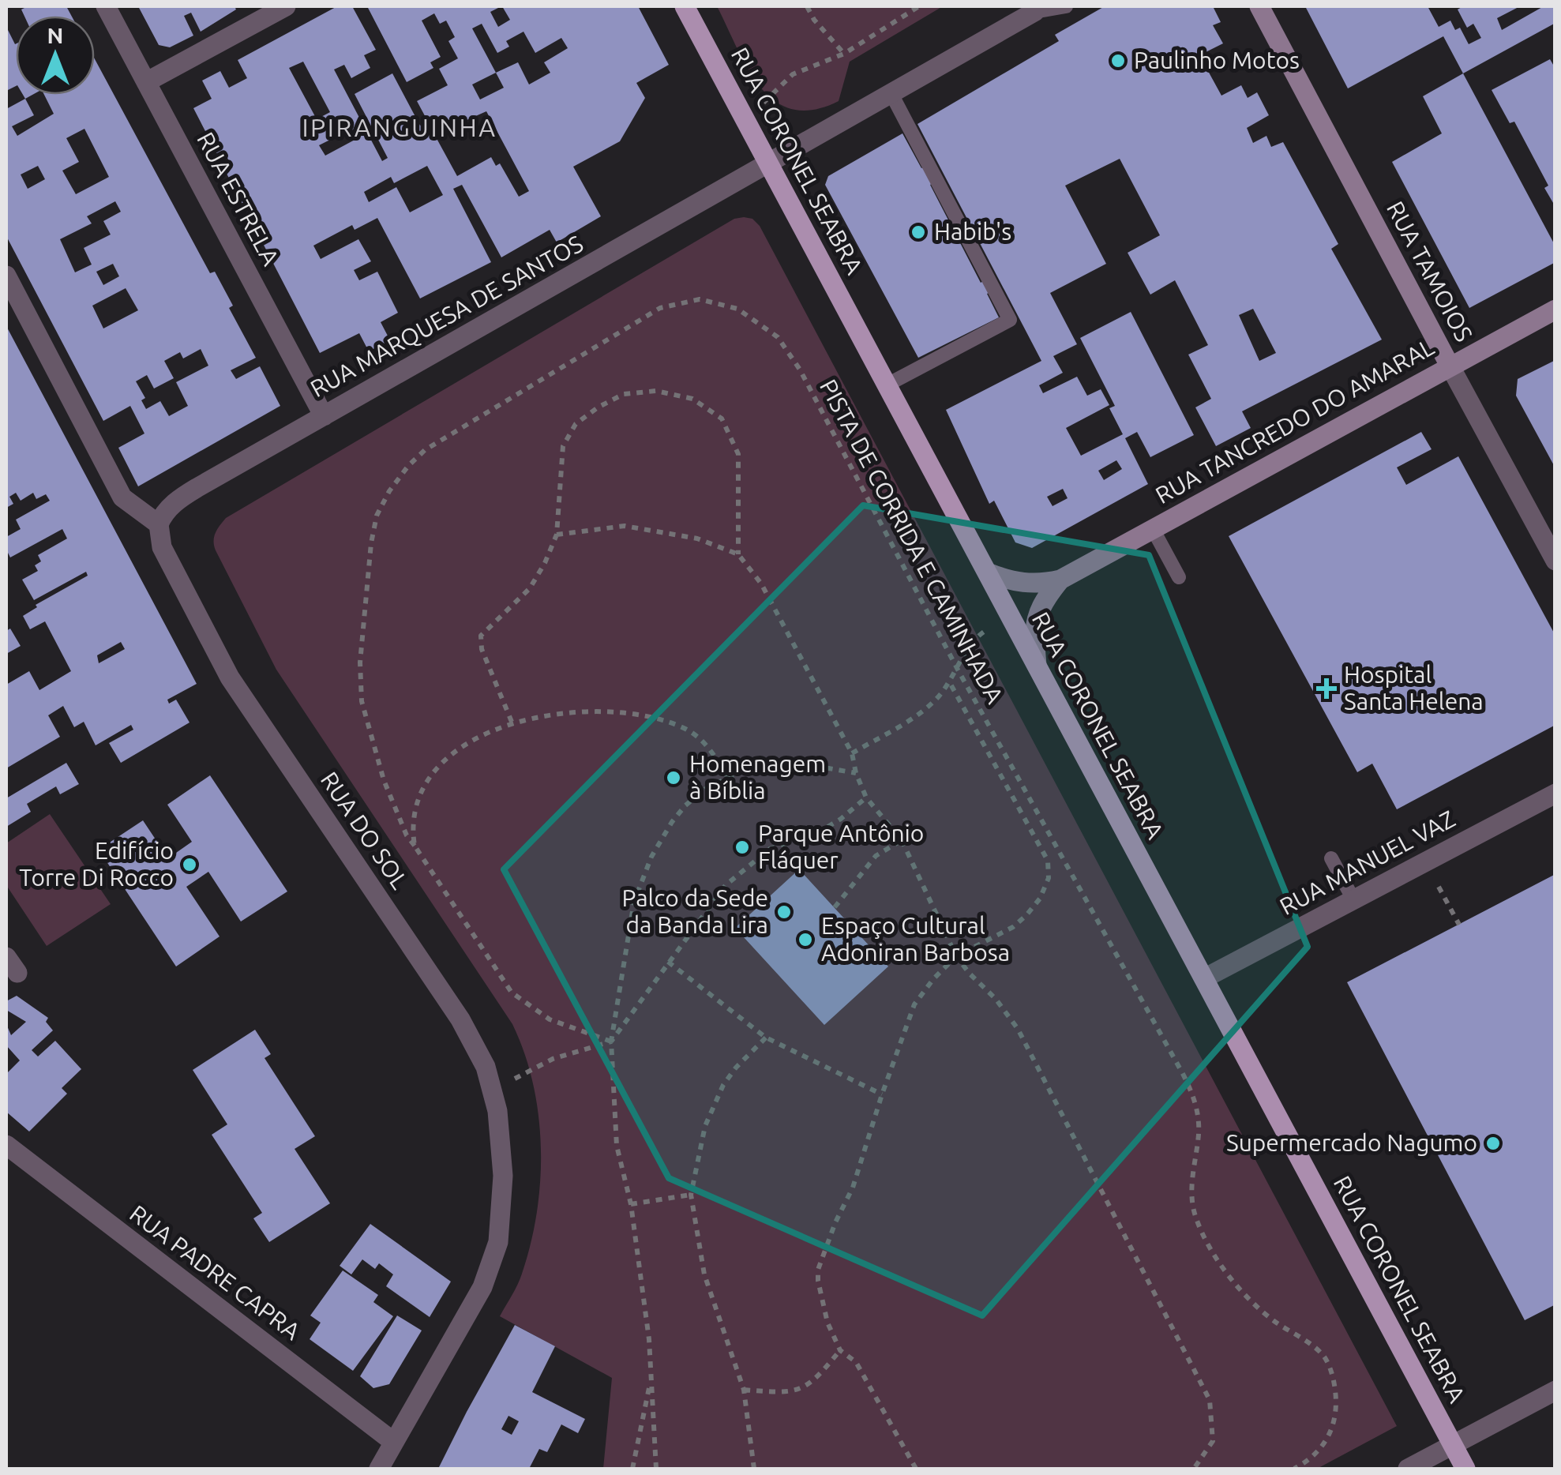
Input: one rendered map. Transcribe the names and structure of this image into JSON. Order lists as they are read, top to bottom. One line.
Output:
{"streets":{"main road":["RUA CORONEL SEABRA"],"street":["RUA ESTRELA","RUA TAMOIOS","RUA MARQUESA DE SANTOS","RUA TANCREDO DO AMARAL","RUA DO SOL","RUA MANUEL VAZ","RUA PADRE CAPRA"],"path":["PISTA DE CORRIDA E CAMINHADA"]},"crossings":[["RUA CORONEL SEABRA","RUA MARQUESA DE SANTOS"],["RUA CORONEL SEABRA","RUA TANCREDO DO AMARAL"],["RUA CORONEL SEABRA","RUA MANUEL VAZ"],["RUA ESTRELA","RUA MARQUESA DE SANTOS"],["RUA TAMOIOS","RUA TANCREDO DO AMARAL"],["RUA MARQUESA DE SANTOS","RUA DO SOL"],["RUA DO SOL","RUA PADRE CAPRA"]],"districts":["IPIRANGUINHA"],"places":{"other":["Paulinho Motos","Habib's","Homenagem à Bíblia","Parque Antônio Fláquer","Edifício Torre Di Rocco","Palco da Sede da Banda Lira","Espaço Cultural Adoniran Barbosa","Supermercado Nagumo"],"health":["Hospital Santa Helena"]},"north":"top"}
